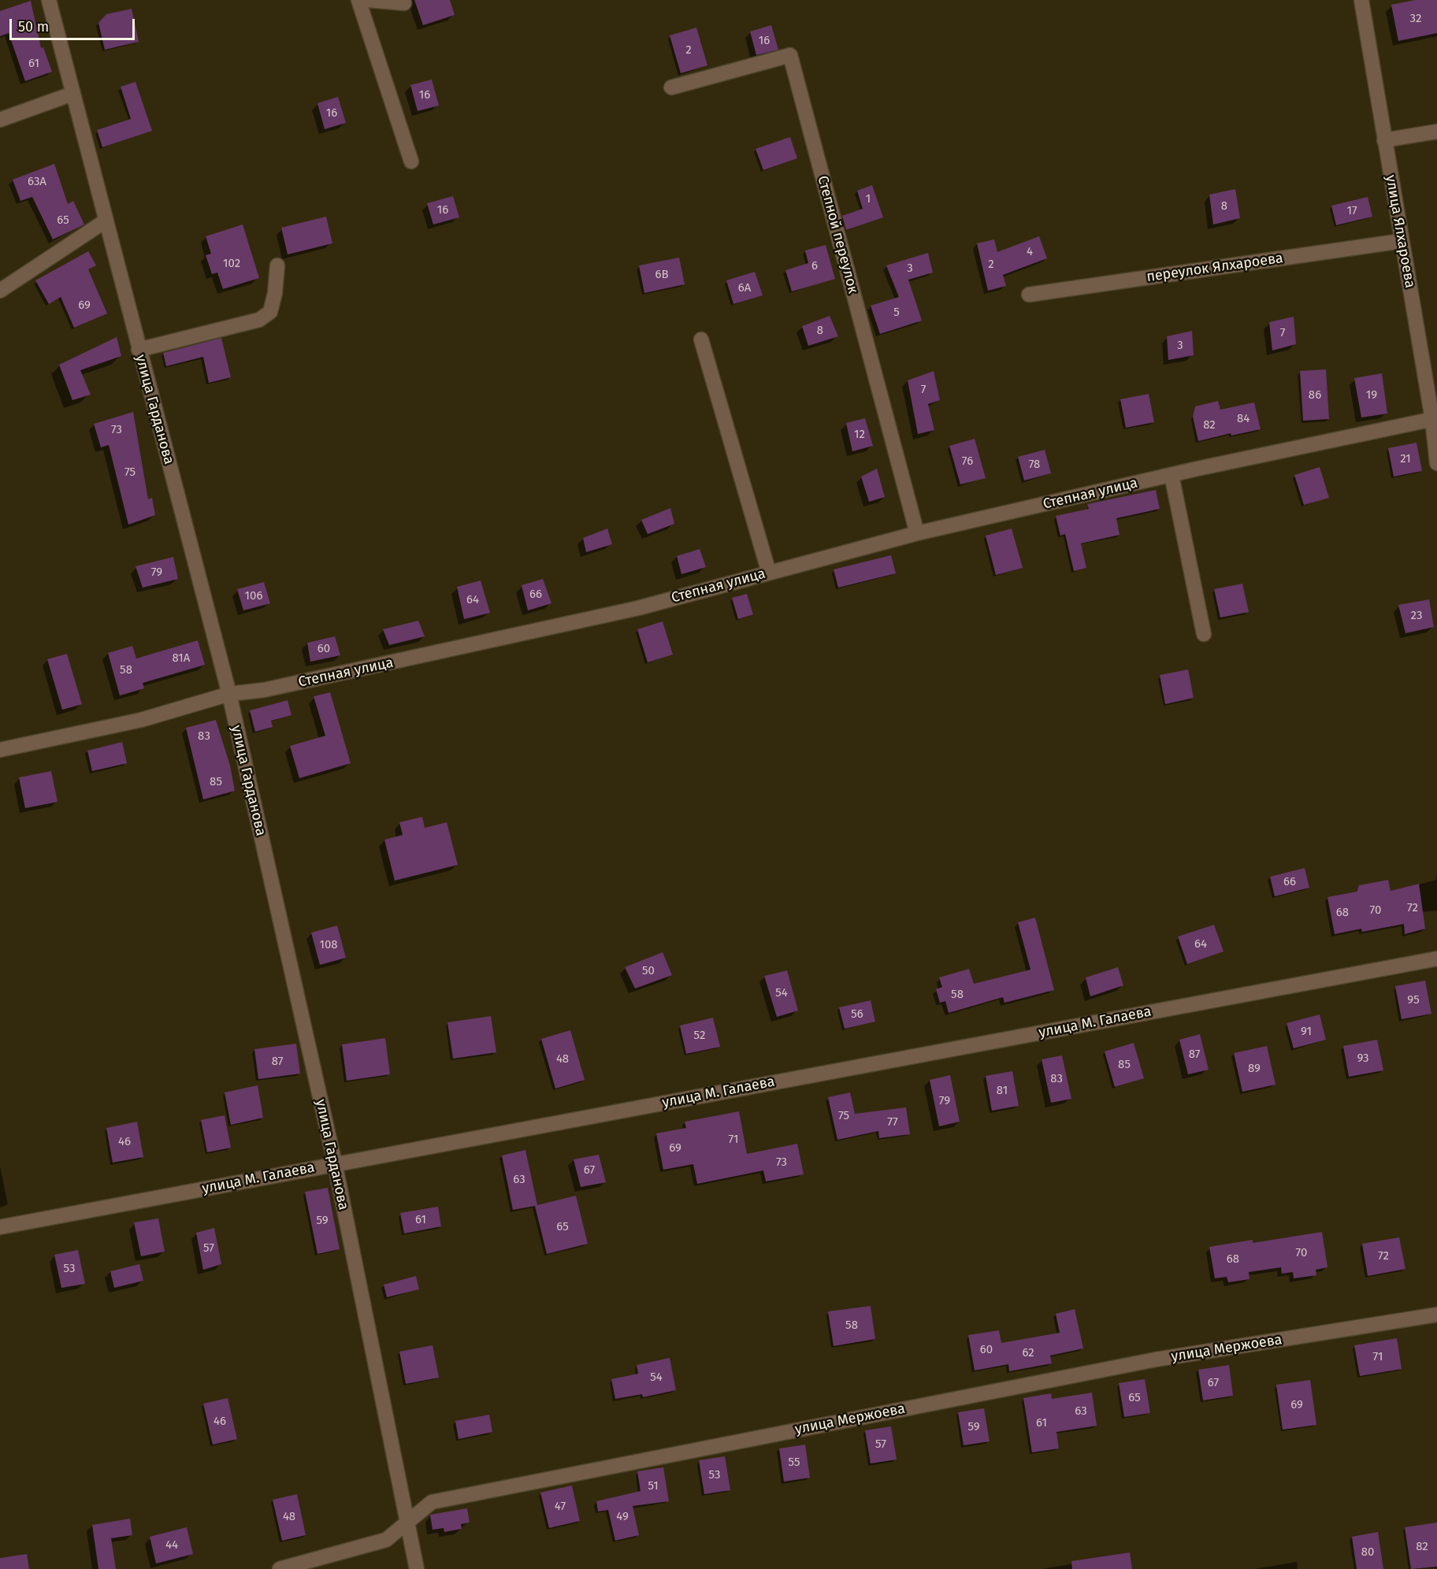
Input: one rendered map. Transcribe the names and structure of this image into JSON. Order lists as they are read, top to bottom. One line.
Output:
{"streets":{"street":["улица Ялхароева","Степной переулок","переулок Ялхароева","улица Гарданова","Степная улица","улица М. Галаева","улица Мержоева"]},"crossings":[["улица Ялхароева","переулок Ялхароева"],["улица Ялхароева","Степная улица"],["Степной переулок","Степная улица"],["улица Гарданова","Степная улица"],["улица Гарданова","улица М. Галаева"],["улица Гарданова","улица Мержоева"]],"house_numbers":["32","16","2","61","16","16","63А","1","8","16","17","65","4","102","2","6","3","6В","6А","69","5","8","7","3","7","86","19","84","82","73","12","21","76","78","75","79","66","106","64","23","60","81А","58","83","85","66","72","70","68","64","108","50","54","58","95","56","91","52","87","93","48","87","85","89","83","81","79","75","77","71","46","69","73","67","63","61","59","65","57","70","72","68","53","58","60","62","71","54","67","65","69","63","46","61","59","57","55","53","51","47","48","49","44","82","80"],"scale_bar":"50 m"}
